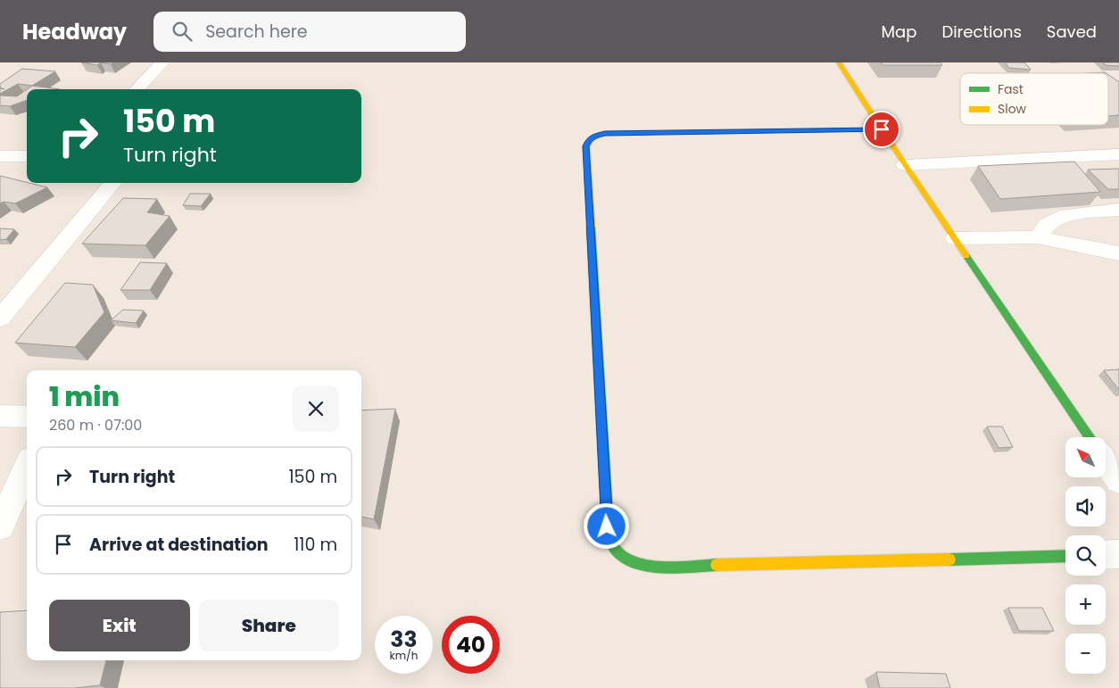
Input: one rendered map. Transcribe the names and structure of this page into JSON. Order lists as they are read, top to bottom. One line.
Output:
{"legend":["Fast","Slow"],"north":"top left","page":{"header":"Headway","search":"Search here","nav":["Map","Directions","Saved"],"turn":["150 m","Turn right"],"heading":["1 min","260 m · 07:00"],"map_buttons":["+","−"],"list":[{"name":"Turn right","value":"150 m"},{"name":"Arrive at destination","value":"110 m"}],"buttons":["Exit","Share"],"speed":"33 km/h","limit":"40"}}
